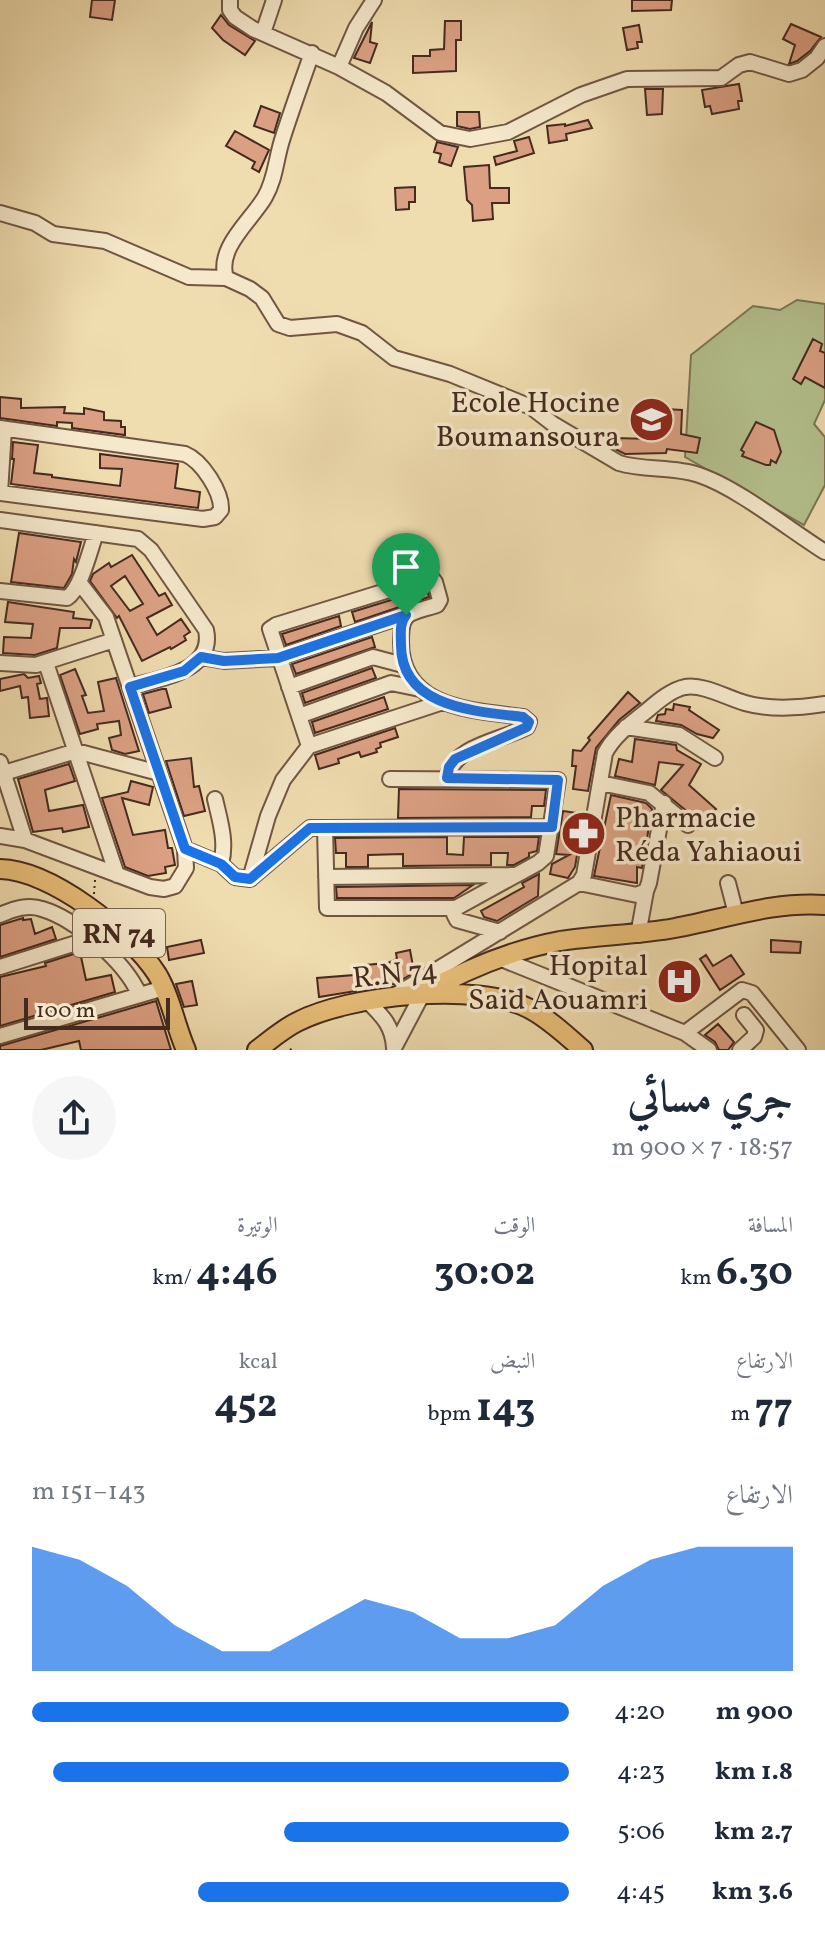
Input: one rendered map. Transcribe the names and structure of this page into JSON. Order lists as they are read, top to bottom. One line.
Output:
{"streets":{"main road":["RN 74","R.N 74"]},"places":{"school or university":["Ecole Hocine Boumansoura"],"pharmacy":["Pharmacie Réda Yahiaoui"],"hospital":["Hopital Said Aouamri"]},"scale_bar":"100 m","page":{"scale":"100 m","heading":["جري مسائي","18:57 · 7 × 900 m"],"stats":[["المسافة","6.30 km"],["الوقت","30:02"],["الوتيرة","4:46 /km"],["الارتفاع","77 m"],["النبض","143 bpm"],["kcal","452"]],"chart":["الارتفاع","143–151 m"],"list":[{"name":"900 m","note":"4:20"},{"name":"1.8 km","note":"4:23"},{"name":"2.7 km","note":"5:06"},{"name":"3.6 km","note":"4:45"}]}}
